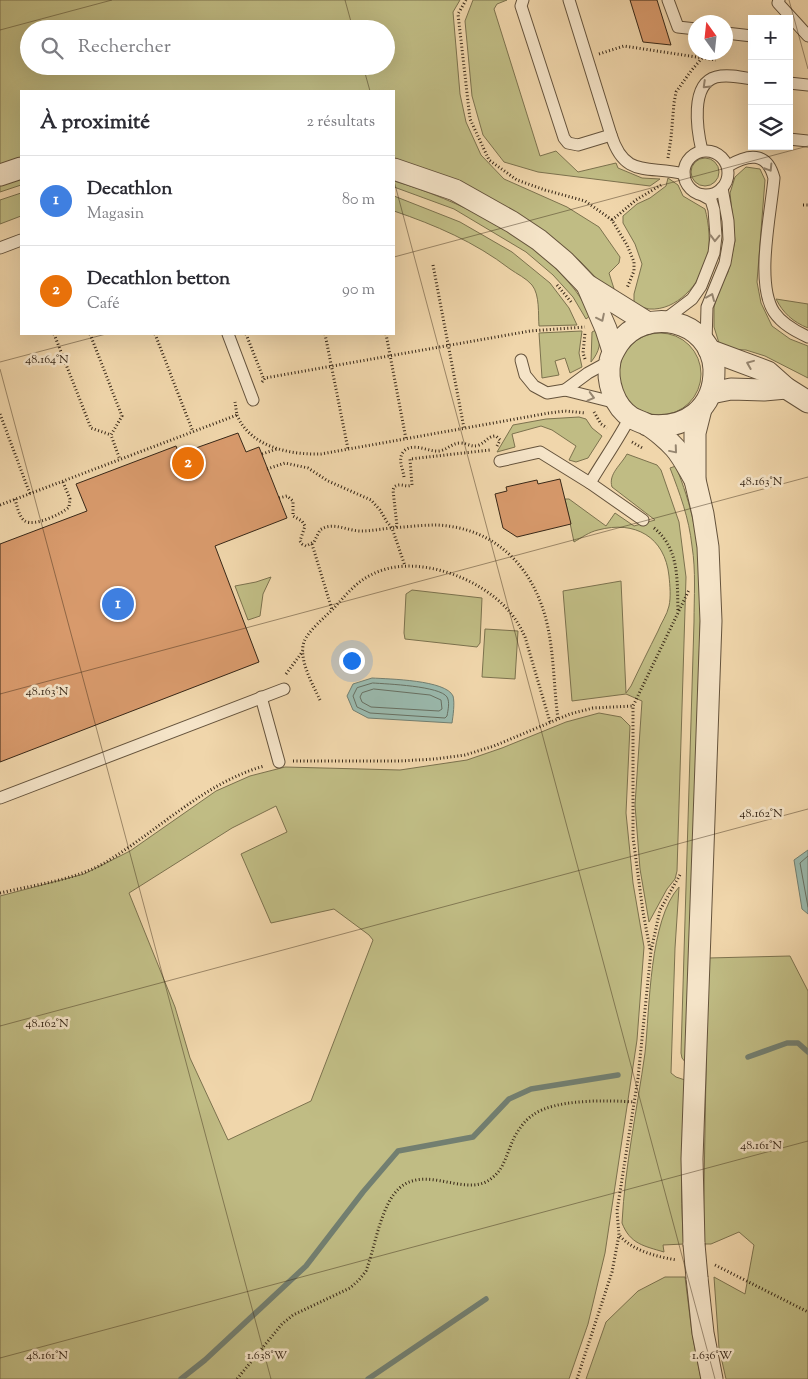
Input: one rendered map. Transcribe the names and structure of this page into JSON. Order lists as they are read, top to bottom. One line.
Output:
{"north":"top","page":{"map_buttons":["+","−"],"search":"Rechercher","heading":["À proximité","2 résultats"],"list":[{"mark":"1","name":"Decathlon","note":"Magasin","value":"80 m"},{"mark":"2","name":"Decathlon betton","note":"Café","value":"90 m"}],"pins":["2","1"]},"coordinates":["48.164°N","48.163°N","48.162°N","48.161°N","1.638°W","1.636°W"]}
